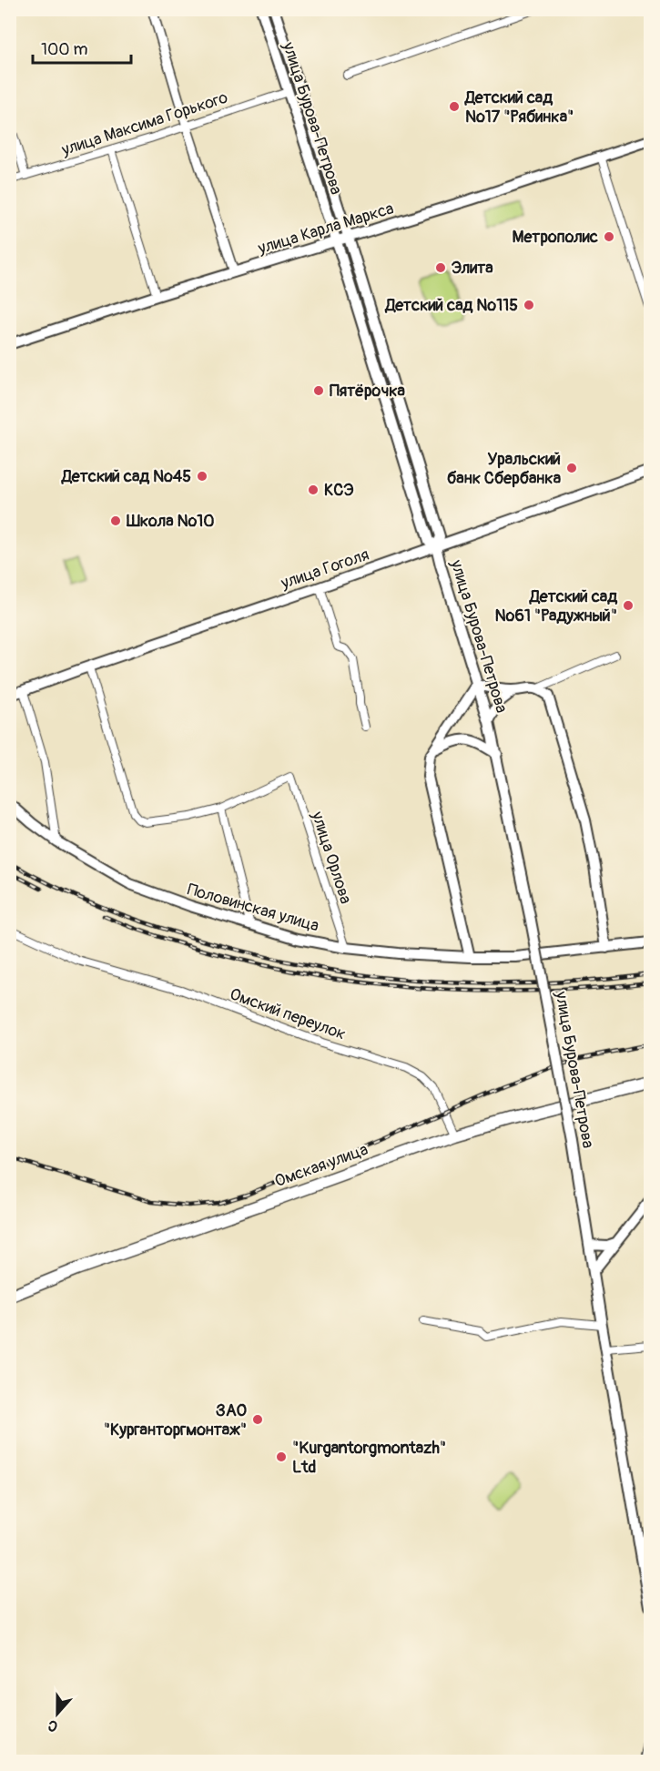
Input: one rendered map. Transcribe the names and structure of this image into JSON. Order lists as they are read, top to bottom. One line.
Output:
{"streets":{"main road":["улица Бурова-Петрова","улица Карла Маркса","улица Гоголя","Половинская улица","Омская улица"],"street":["улица Максима Горького","улица Орлова","Омский переулок"]},"crossings":[["улица Бурова-Петрова","улица Максима Горького"],["улица Бурова-Петрова","улица Карла Маркса"],["улица Бурова-Петрова","улица Гоголя"],["улица Орлова","Половинская улица"],["Омский переулок","Омская улица"]],"places":["Детский сад №17 \"Рябинка\"","Метрополис","Элита","Детский сад №115","Пятёрочка","Уральский банк Сбербанка","Детский сад №45","КСЭ","Школа №10","Детский сад №61 \"Радужный\"","ЗАО \"Курганторгмонтаж\"","\"Kurgantorgmontazh\" Ltd"],"scale_bar":"100 m","north":"bottom"}
